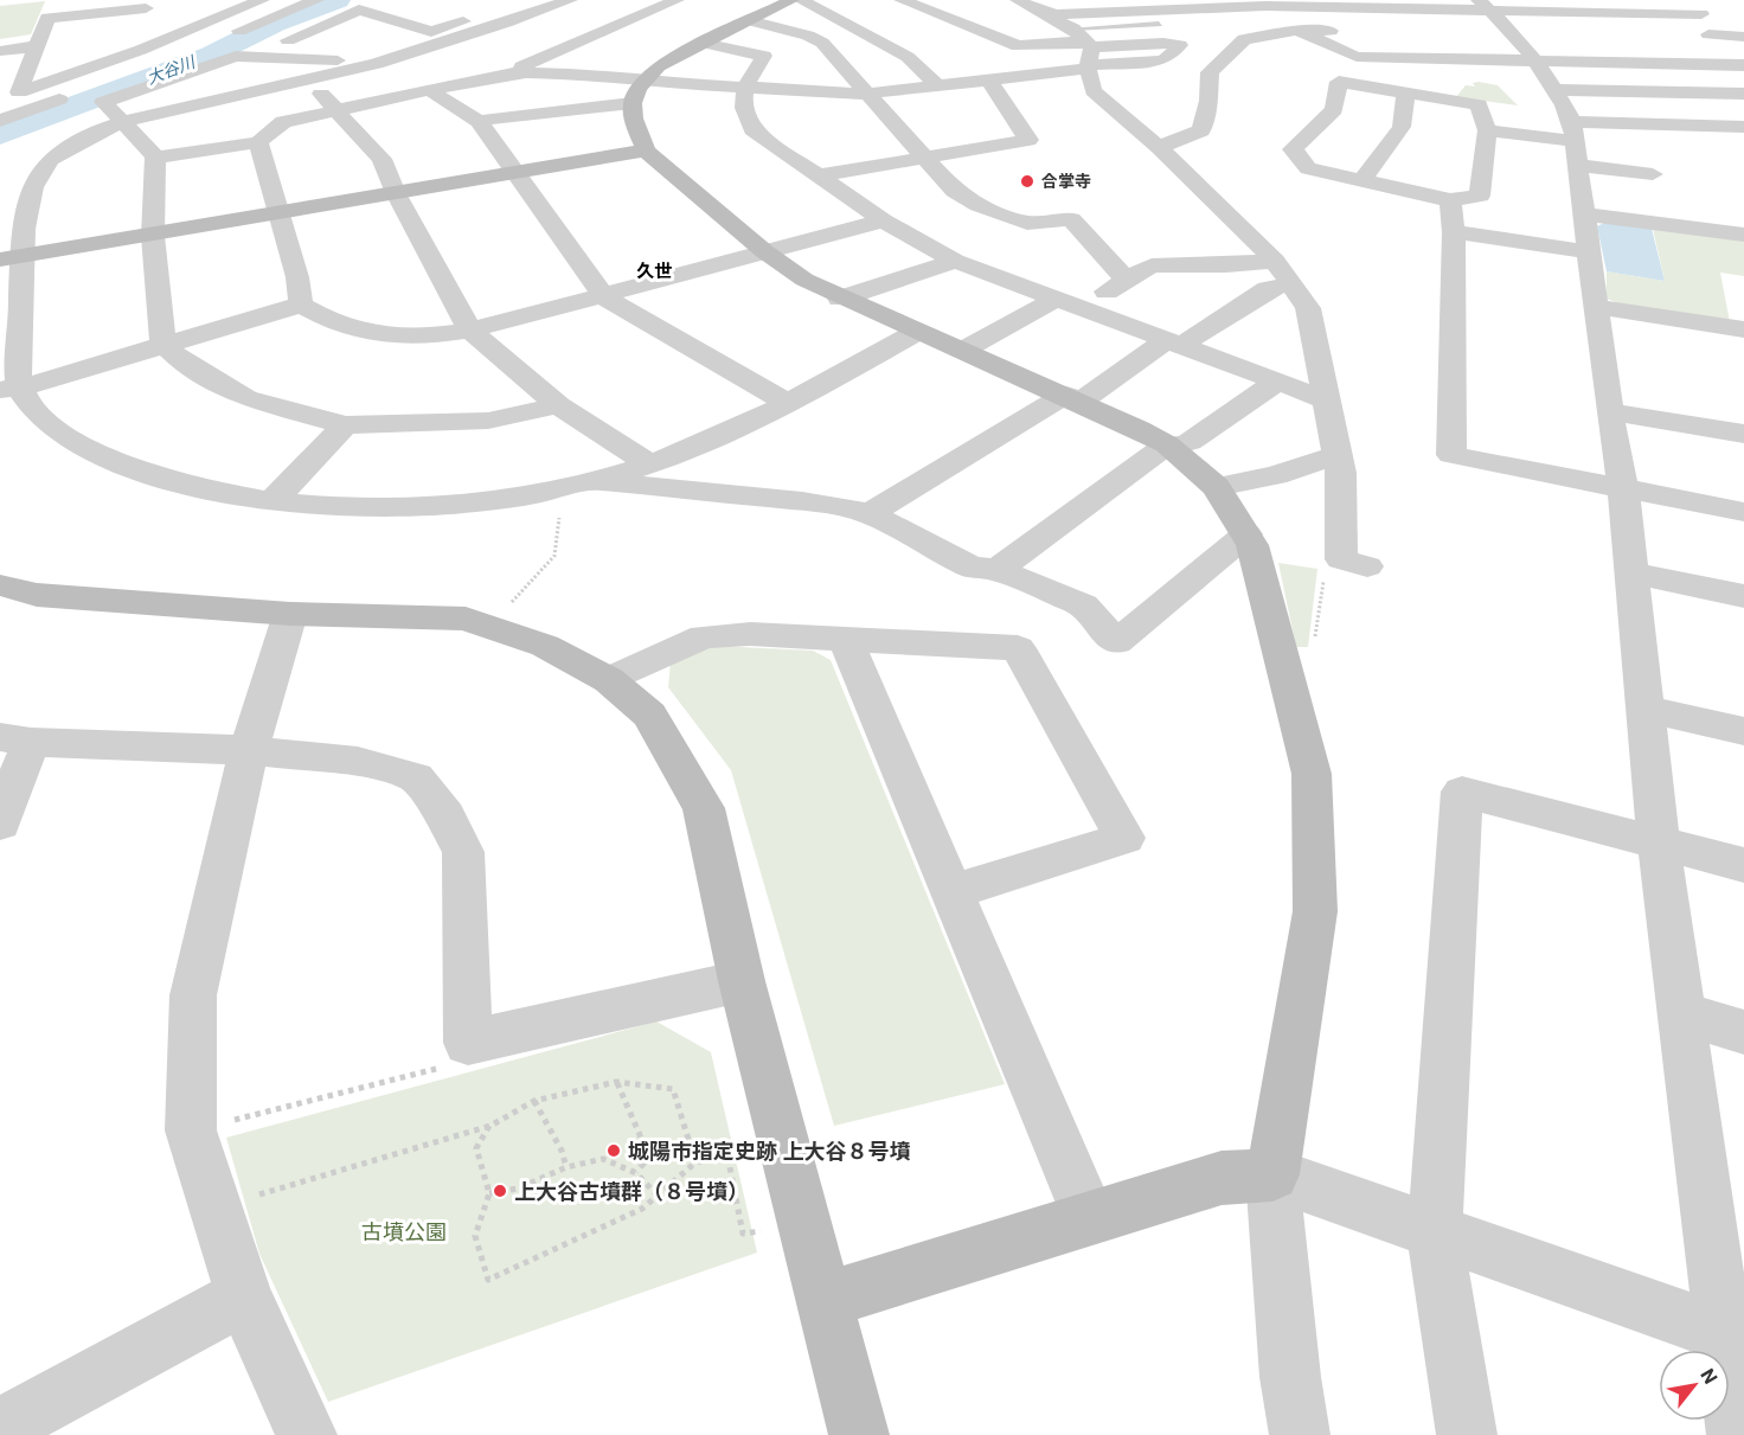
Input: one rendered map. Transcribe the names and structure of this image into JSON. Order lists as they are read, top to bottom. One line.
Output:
{"districts":["久世"],"water":["大谷川"],"parks":["古墳公園"],"places":["合掌寺","城陽市指定史跡 上大谷８号墳","上大谷古墳群（８号墳）"],"north":"top right"}
